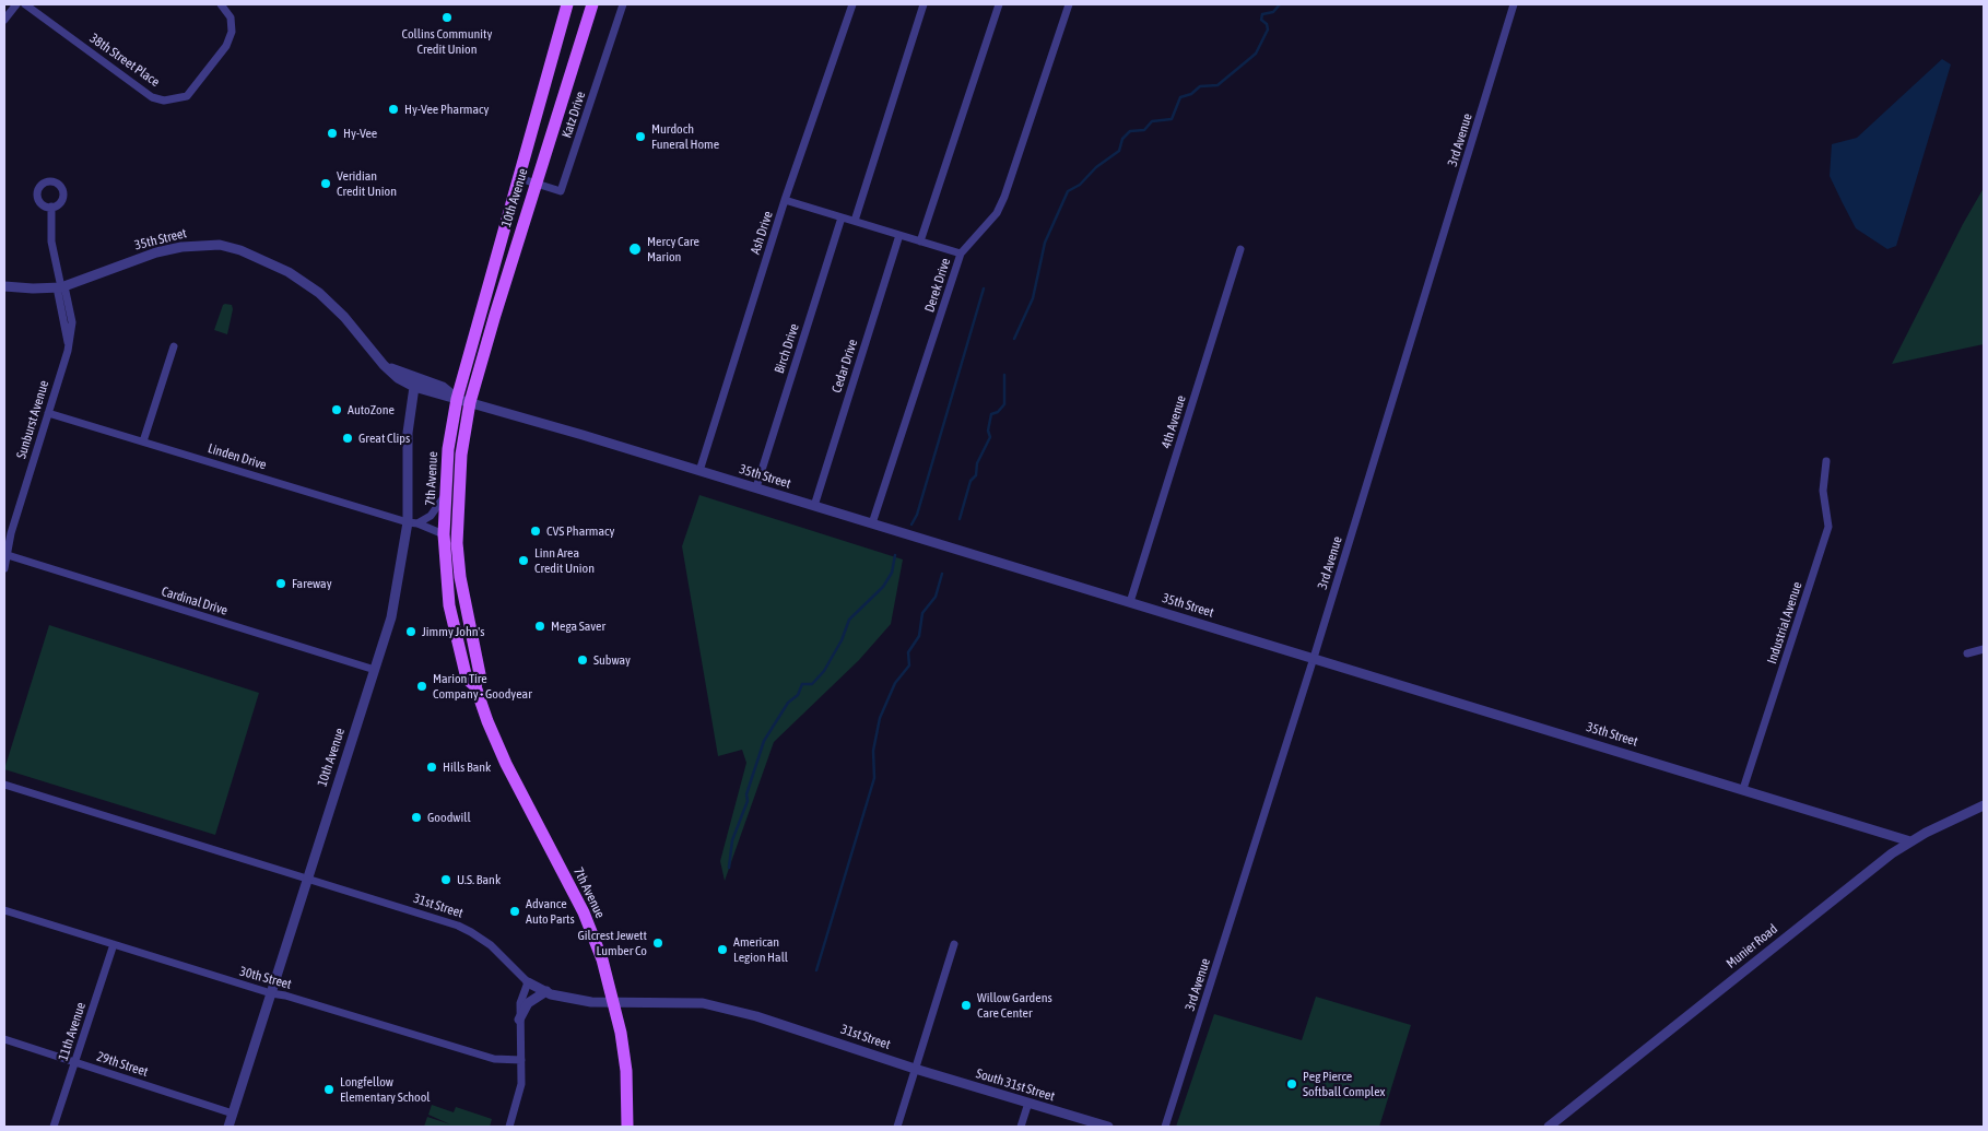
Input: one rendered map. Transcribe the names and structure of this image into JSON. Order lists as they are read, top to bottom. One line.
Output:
{"streets":{"main road":["10th Avenue","7th Avenue"],"street":["38th Street Place","Katz Drive","3rd Avenue","Ash Drive","35th Street","Derek Drive","Birch Drive","Cedar Drive","Sunburst Avenue","4th Avenue","Linden Drive","Cardinal Drive","Industrial Avenue","31st Street","Munier Road","30th Street","11th Avenue","29th Street","South 31st Street"]},"crossings":[["Katz Drive","10th Avenue"],["3rd Avenue","35th Street"],["10th Avenue","35th Street"],["10th Avenue","Linden Drive"],["10th Avenue","7th Avenue"],["10th Avenue","Cardinal Drive"],["10th Avenue","31st Street"],["10th Avenue","30th Street"],["10th Avenue","29th Street"],["Ash Drive","35th Street"],["35th Street","Derek Drive"],["35th Street","Birch Drive"],["35th Street","Cedar Drive"],["35th Street","Sunburst Avenue"],["35th Street","4th Avenue"],["35th Street","7th Avenue"],["35th Street","Industrial Avenue"],["35th Street","Munier Road"],["Sunburst Avenue","Linden Drive"],["Sunburst Avenue","Cardinal Drive"],["Linden Drive","7th Avenue"],["7th Avenue","31st Street"],["31st Street","South 31st Street"],["30th Street","11th Avenue"],["11th Avenue","29th Street"]],"places":["Collins Community Credit Union","Hy-Vee Pharmacy","Hy-Vee","Murdoch Funeral Home","Veridian Credit Union","Mercy Care Marion","AutoZone","Great Clips","CVS Pharmacy","Linn Area Credit Union","Fareway","Mega Saver","Jimmy John's","Subway","Marion Tire Company - Goodyear","Hills Bank","Goodwill","U.S. Bank","Advance Auto Parts","Gilcrest Jewett Lumber Co","American Legion Hall","Willow Gardens Care Center","Peg Pierce Softball Complex","Longfellow Elementary School"]}
